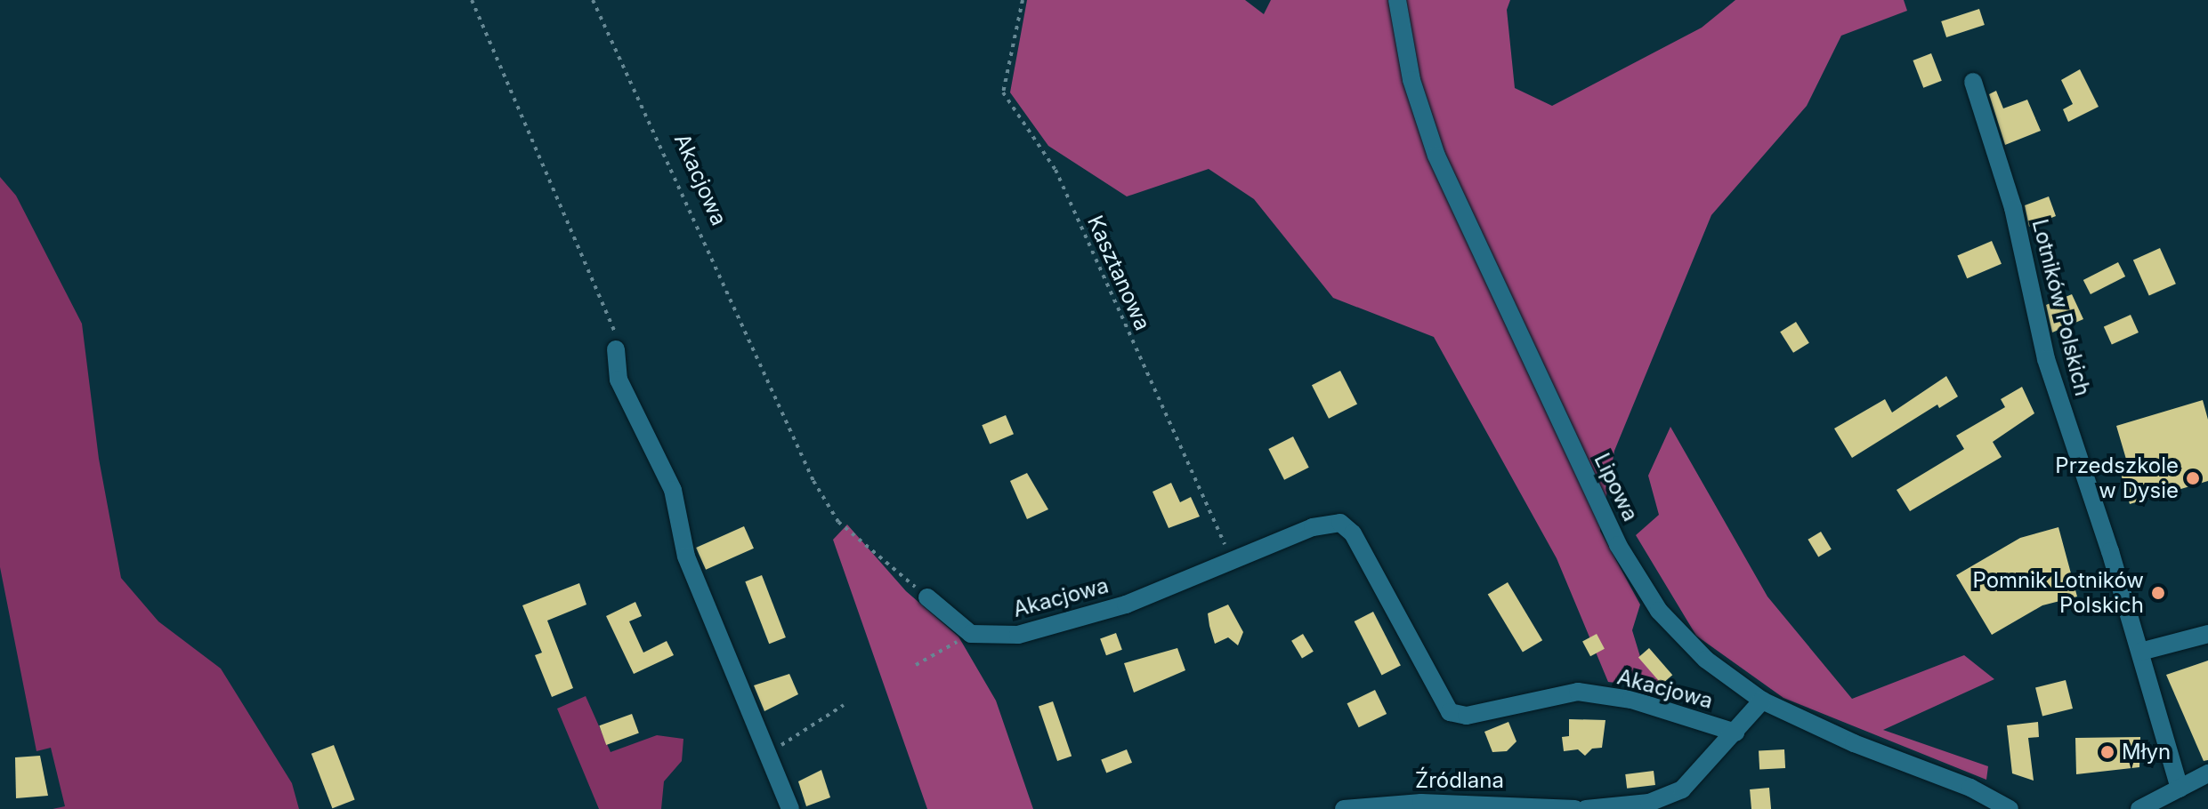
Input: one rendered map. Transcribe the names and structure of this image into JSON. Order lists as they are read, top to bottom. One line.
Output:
{"streets":{"street":["Akacjowa","Lotników Polskich","Lipowa","Źródlana"],"path":["Kasztanowa"]},"crossings":[["Akacjowa","Kasztanowa"]],"places":["Przedszkole w Dysie","Pomnik Lotników Polskich","Młyn"]}
